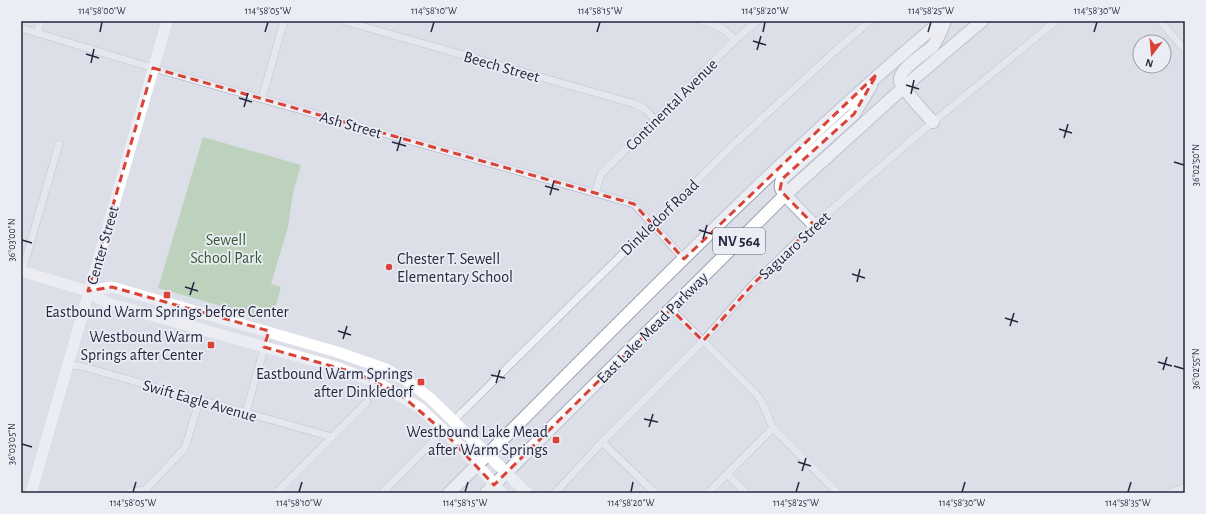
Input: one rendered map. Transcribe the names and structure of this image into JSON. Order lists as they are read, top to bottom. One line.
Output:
{"streets":{"main road":["NV 564","East Lake Mead Parkway"],"street":["Beech Street","Continental Avenue","Ash Street","Dinkledorf Road","Center Street","Saguaro Street","Swift Eagle Avenue"]},"crossings":[["Beech Street","Continental Avenue"],["Continental Avenue","Ash Street"],["Ash Street","Dinkledorf Road"],["Ash Street","Center Street"],["Ash Street","East Lake Mead Parkway"],["Center Street","Swift Eagle Avenue"]],"parks":["Sewell School Park"],"places":{"other":["Chester T. Sewell Elementary School"],"transit":["Eastbound Warm Springs before Center","Westbound Warm Springs after Center","Eastbound Warm Springs after Dinkledorf","Westbound Lake Mead after Warm Springs"]},"north":"bottom","coordinates":["114°58'00\"W","114°58'05\"W","114°58'10\"W","114°58'15\"W","114°58'20\"W","114°58'25\"W","114°58'30\"W","36°02'50\"N","36°03'00\"N","36°02'55\"N","36°03'05\"N","114°58'35\"W"]}
